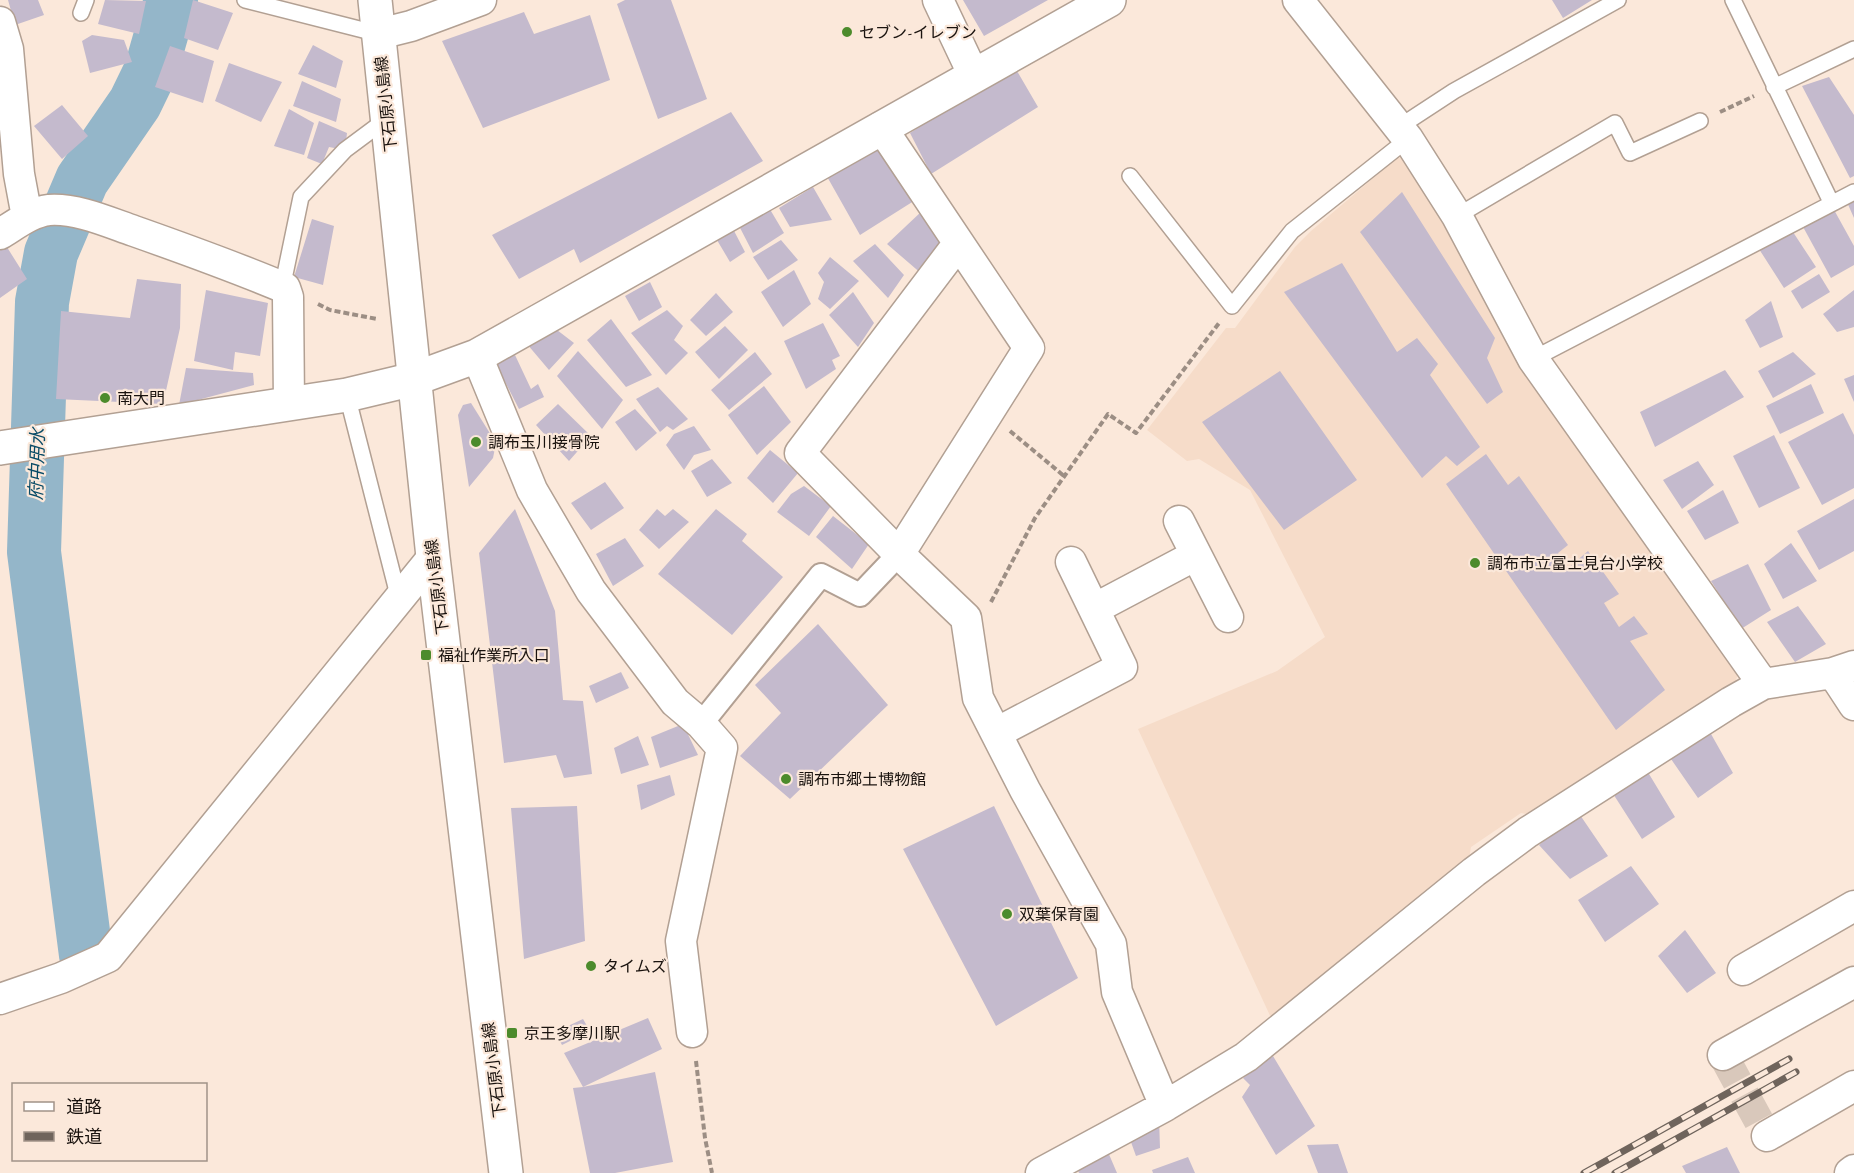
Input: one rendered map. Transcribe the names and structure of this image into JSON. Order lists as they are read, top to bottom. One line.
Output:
{"streets":{"street":["下石原小島線"]},"water":["府中用水"],"places":{"other":["セブン-イレブン","南大門","調布玉川接骨院","調布市立富士見台小学校","調布市郷土博物館","双葉保育園","タイムズ"],"transit":["福祉作業所入口","京王多摩川駅"]},"legend":["道路","鉄道"]}
